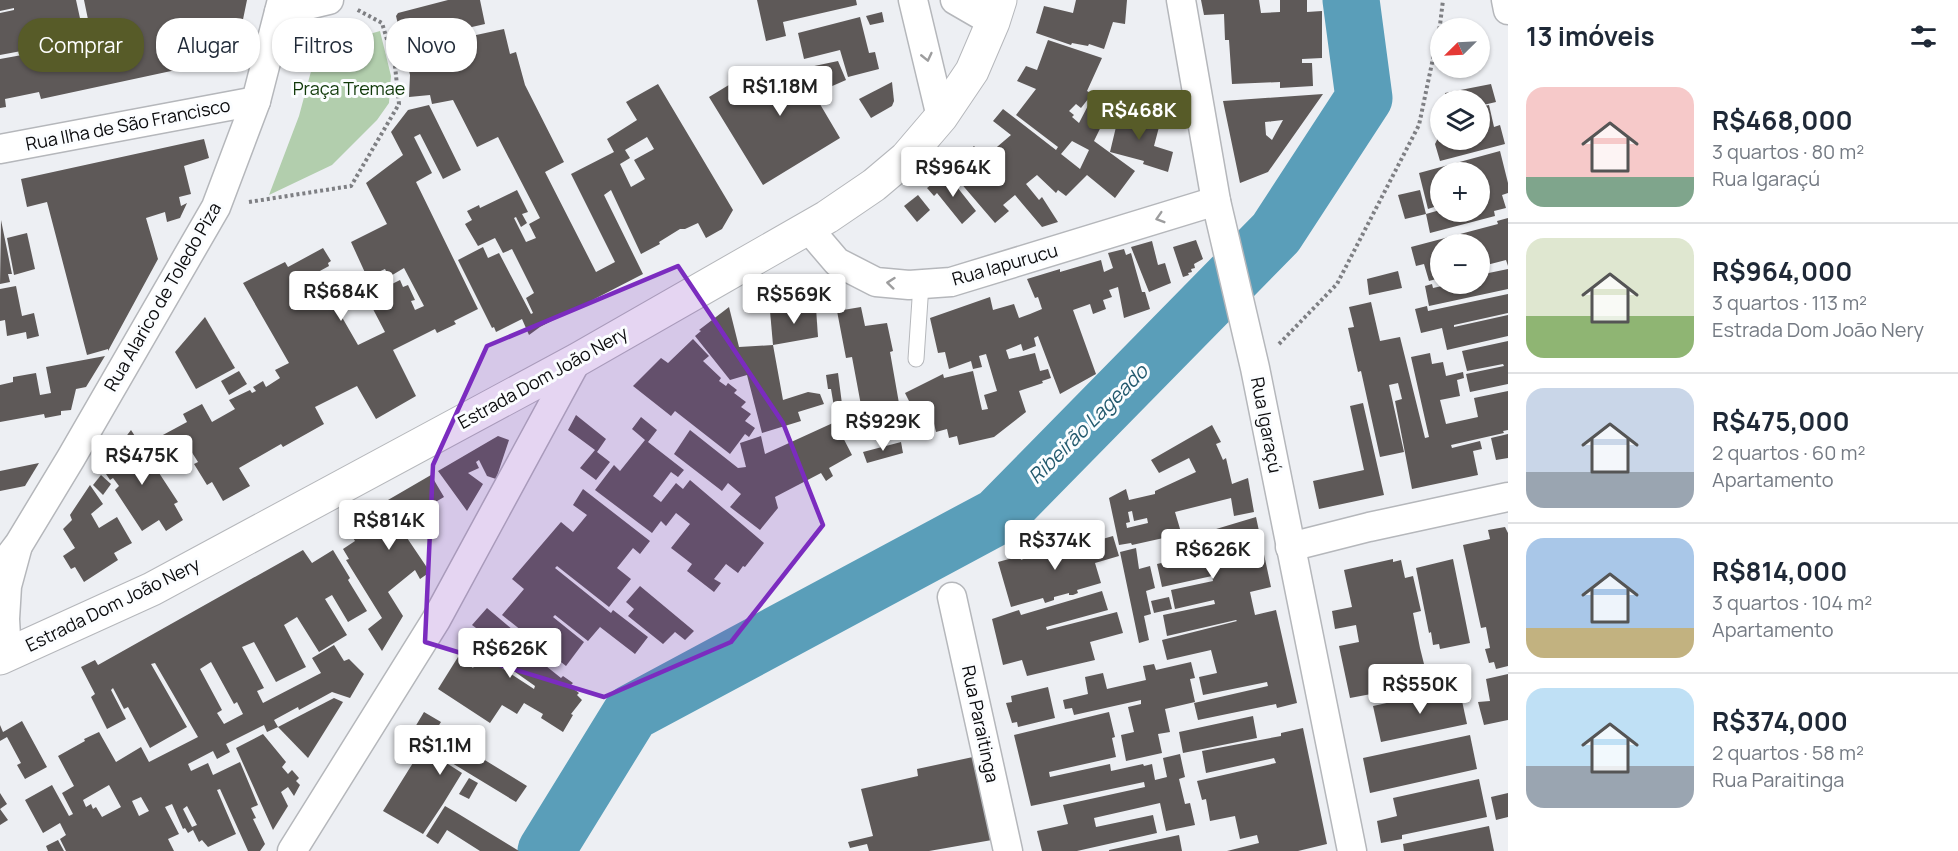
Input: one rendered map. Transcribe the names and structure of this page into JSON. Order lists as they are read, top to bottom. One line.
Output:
{"streets":{"main road":["Estrada Dom João Nery"],"street":["Rua Ilha de São Francisco","Rua Iapurucu","Rua Alarico de Toledo Piza","Rua Igaraçú","Rua Paraitinga"]},"crossings":[["Rua Ilha de São Francisco","Rua Alarico de Toledo Piza"],["Rua Iapurucu","Estrada Dom João Nery"],["Rua Iapurucu","Rua Igaraçú"],["Rua Alarico de Toledo Piza","Estrada Dom João Nery"]],"one_way":["Rua Iapurucu"],"water":["Ribeirão Lageado"],"parks":["Praça Tremae"],"north":"bottom left","page":{"heading":"13 imóveis","map_buttons":["+","−"],"chip":["Comprar","Alugar","Filtros","Novo"],"price":["R$1.18M","R$468K","R$964K","R$684K","R$569K","R$929K","R$475K","R$814K","R$374K","R$626K","R$626K","R$550K","R$1.1M"],"list":[{"name":"R$468,000","note":"3 quartos · 80 m² · Rua Igaraçú"},{"name":"R$964,000","note":"3 quartos · 113 m² · Estrada Dom João Nery"},{"name":"R$475,000","note":"2 quartos · 60 m² · Apartamento"},{"name":"R$814,000","note":"3 quartos · 104 m² · Apartamento"},{"name":"R$374,000","note":"2 quartos · 58 m² · Rua Paraitinga"}]}}
